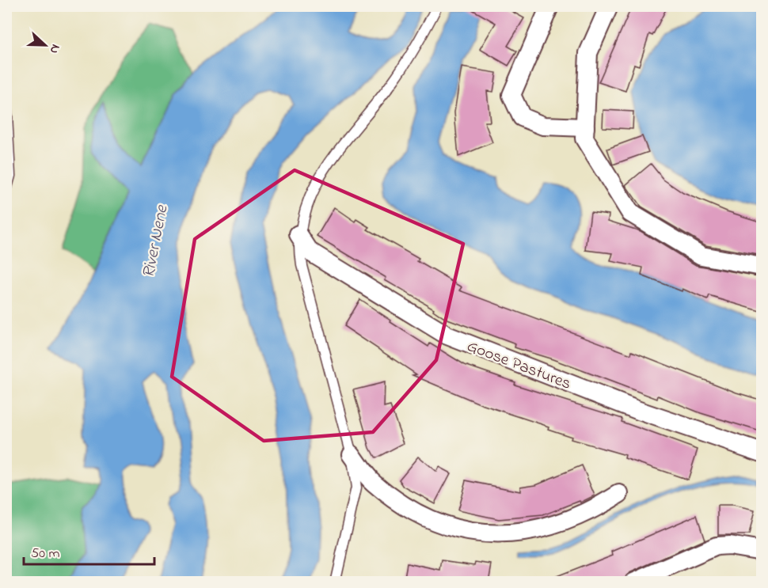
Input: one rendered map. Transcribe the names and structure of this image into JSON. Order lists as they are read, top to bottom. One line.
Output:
{"streets":{"street":["Goose Pastures"]},"water":["River Nene"],"scale_bar":"50 m","north":"right"}
